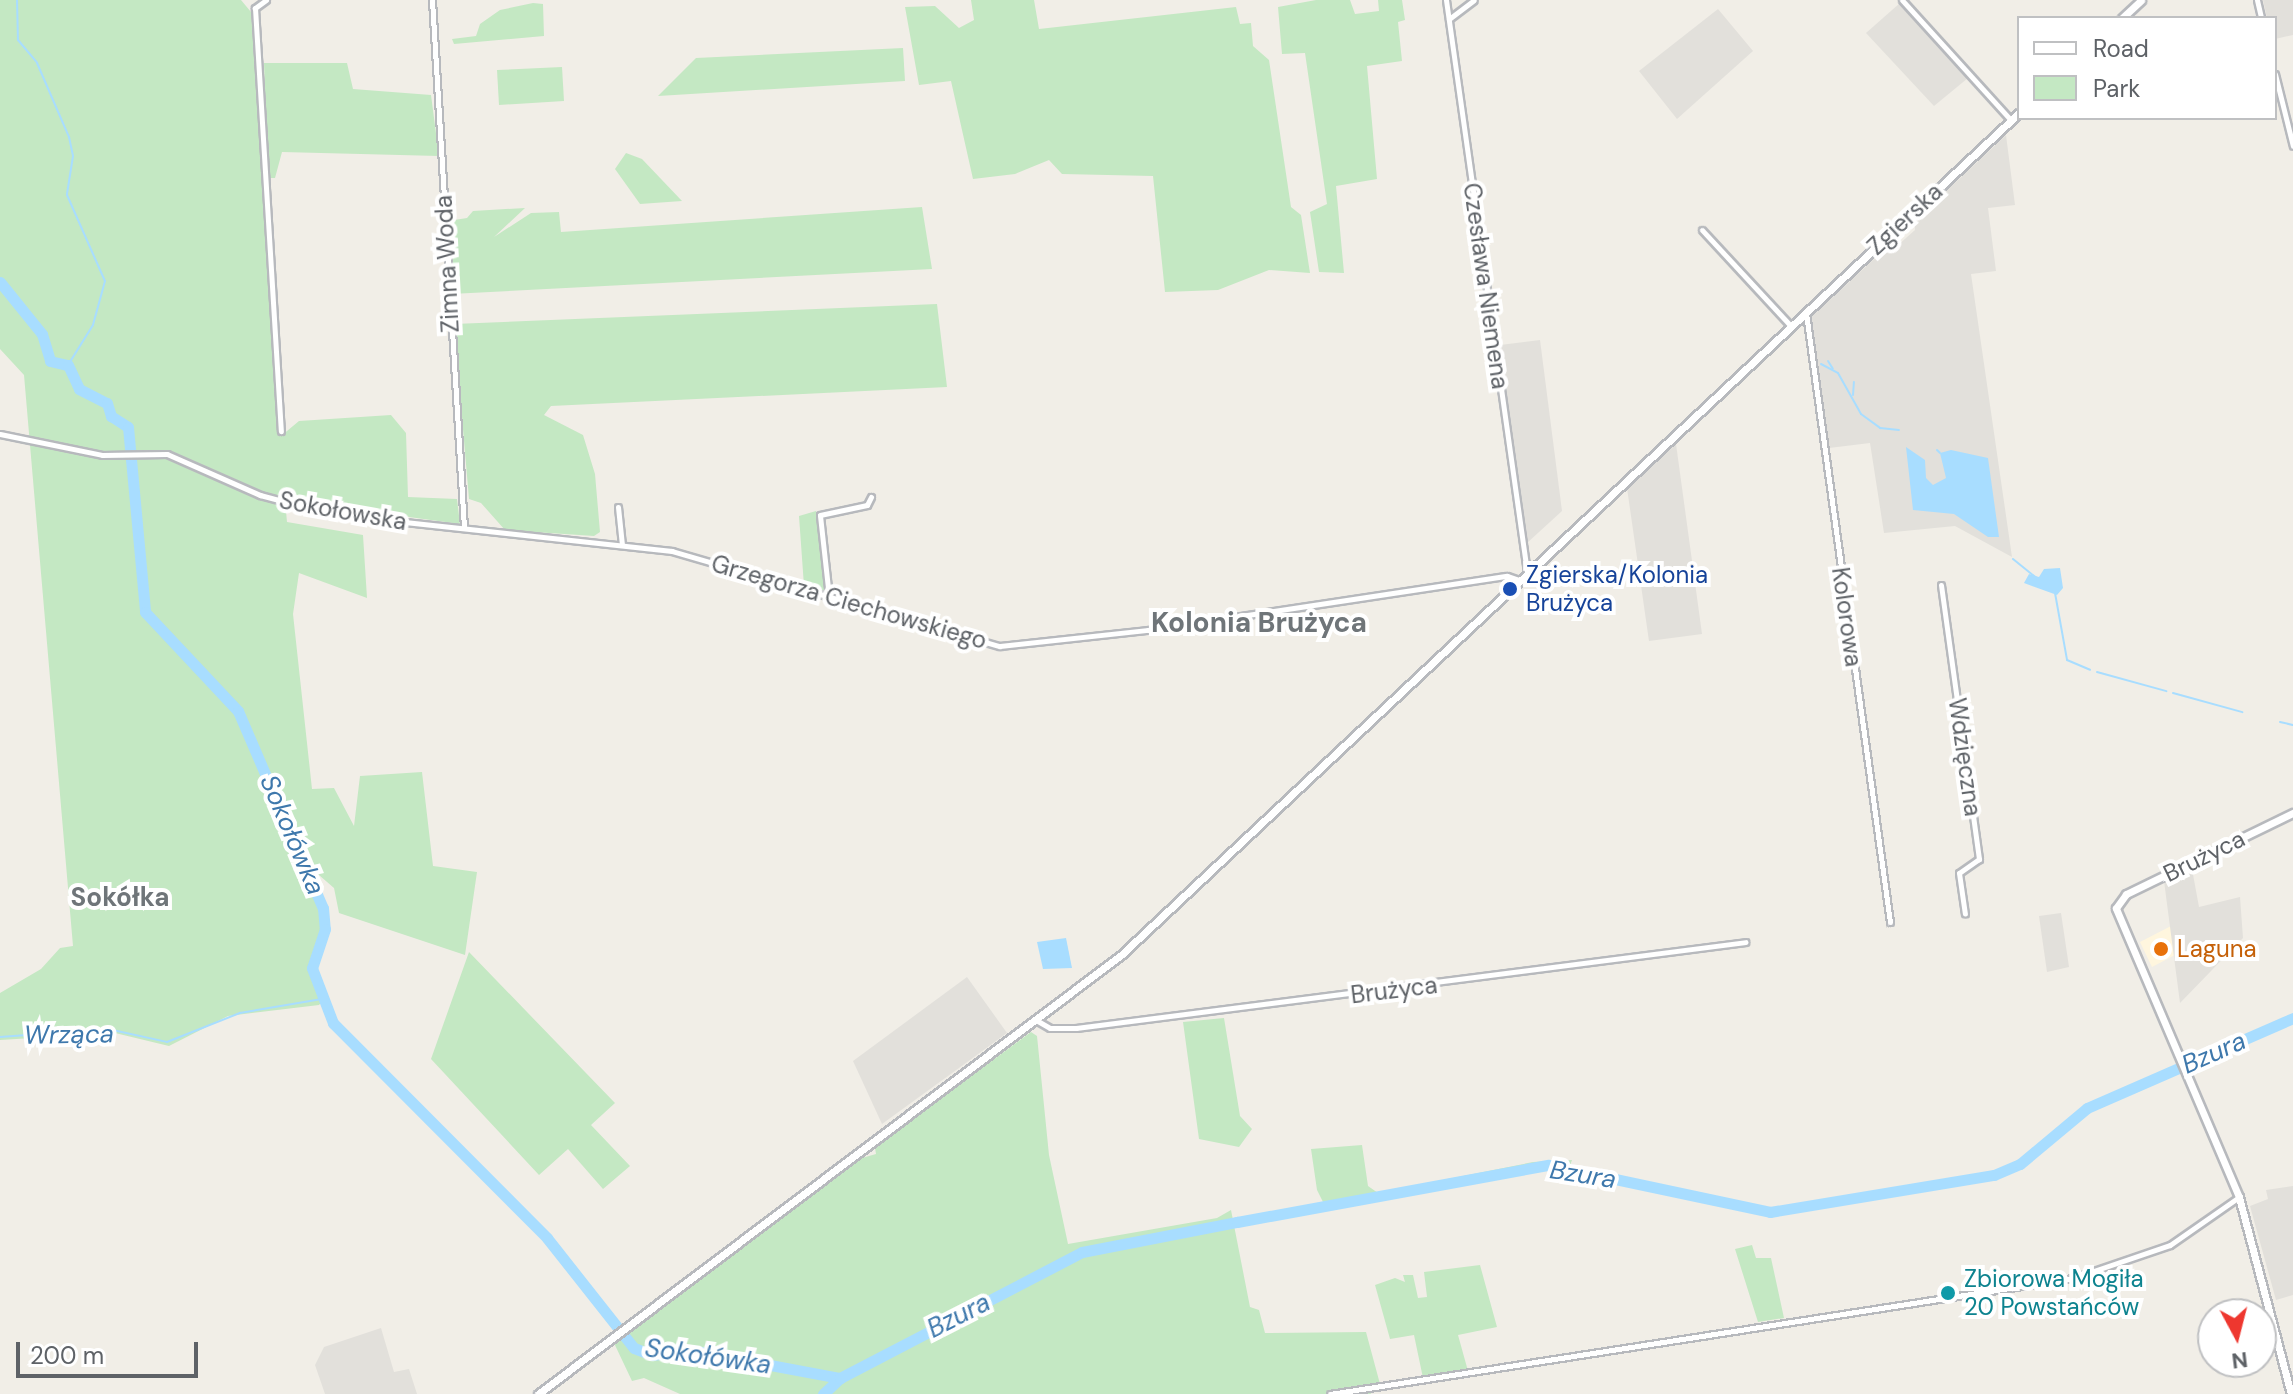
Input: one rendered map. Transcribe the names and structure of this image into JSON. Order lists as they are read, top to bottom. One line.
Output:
{"streets":{"main road":["Zgierska","Brużyca"],"street":["Zimna Woda","Czesława Niemena","Sokołowska","Grzegorza Ciechowskiego","Kolorowa","Wdzięczna"]},"crossings":[["Zgierska","Czesława Niemena"],["Zgierska","Grzegorza Ciechowskiego"],["Zgierska","Kolorowa"],["Zgierska","Brużyca"],["Zimna Woda","Sokołowska"],["Zimna Woda","Grzegorza Ciechowskiego"],["Sokołowska","Grzegorza Ciechowskiego"]],"districts":["Kolonia Brużyca","Sokółka"],"water":["Sokołówka","Wrząca","Bzura"],"places":["Zgierska/Kolonia Brużyca","Laguna","Zbiorowa Mogiła 20 Powstańców"],"legend":["Road","Park"],"scale_bar":"200 m","north":"bottom"}
